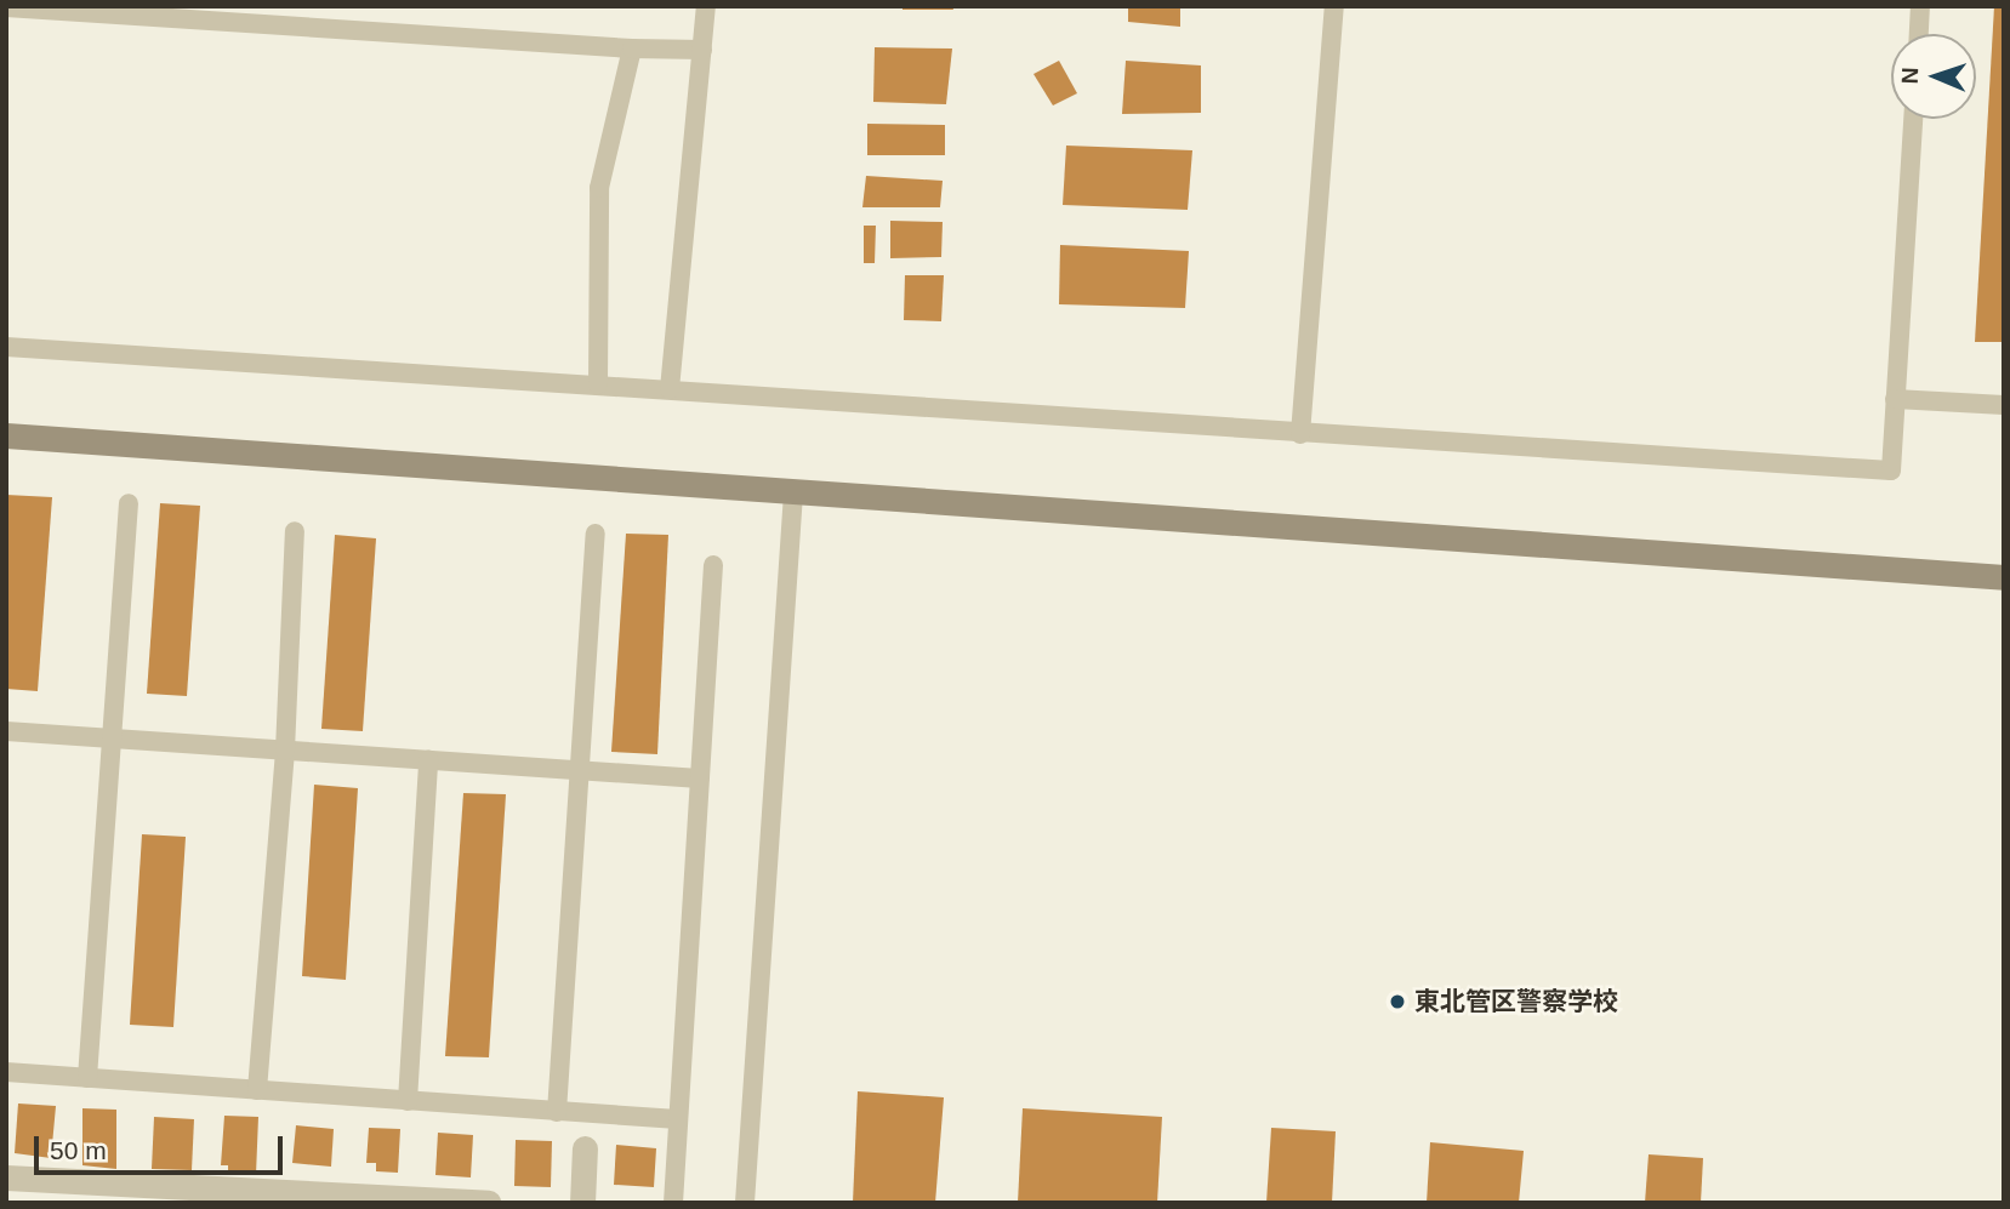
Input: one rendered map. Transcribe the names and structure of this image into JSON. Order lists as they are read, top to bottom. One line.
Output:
{"places":["東北管区警察学校"],"scale_bar":"50 m","north":"left"}
